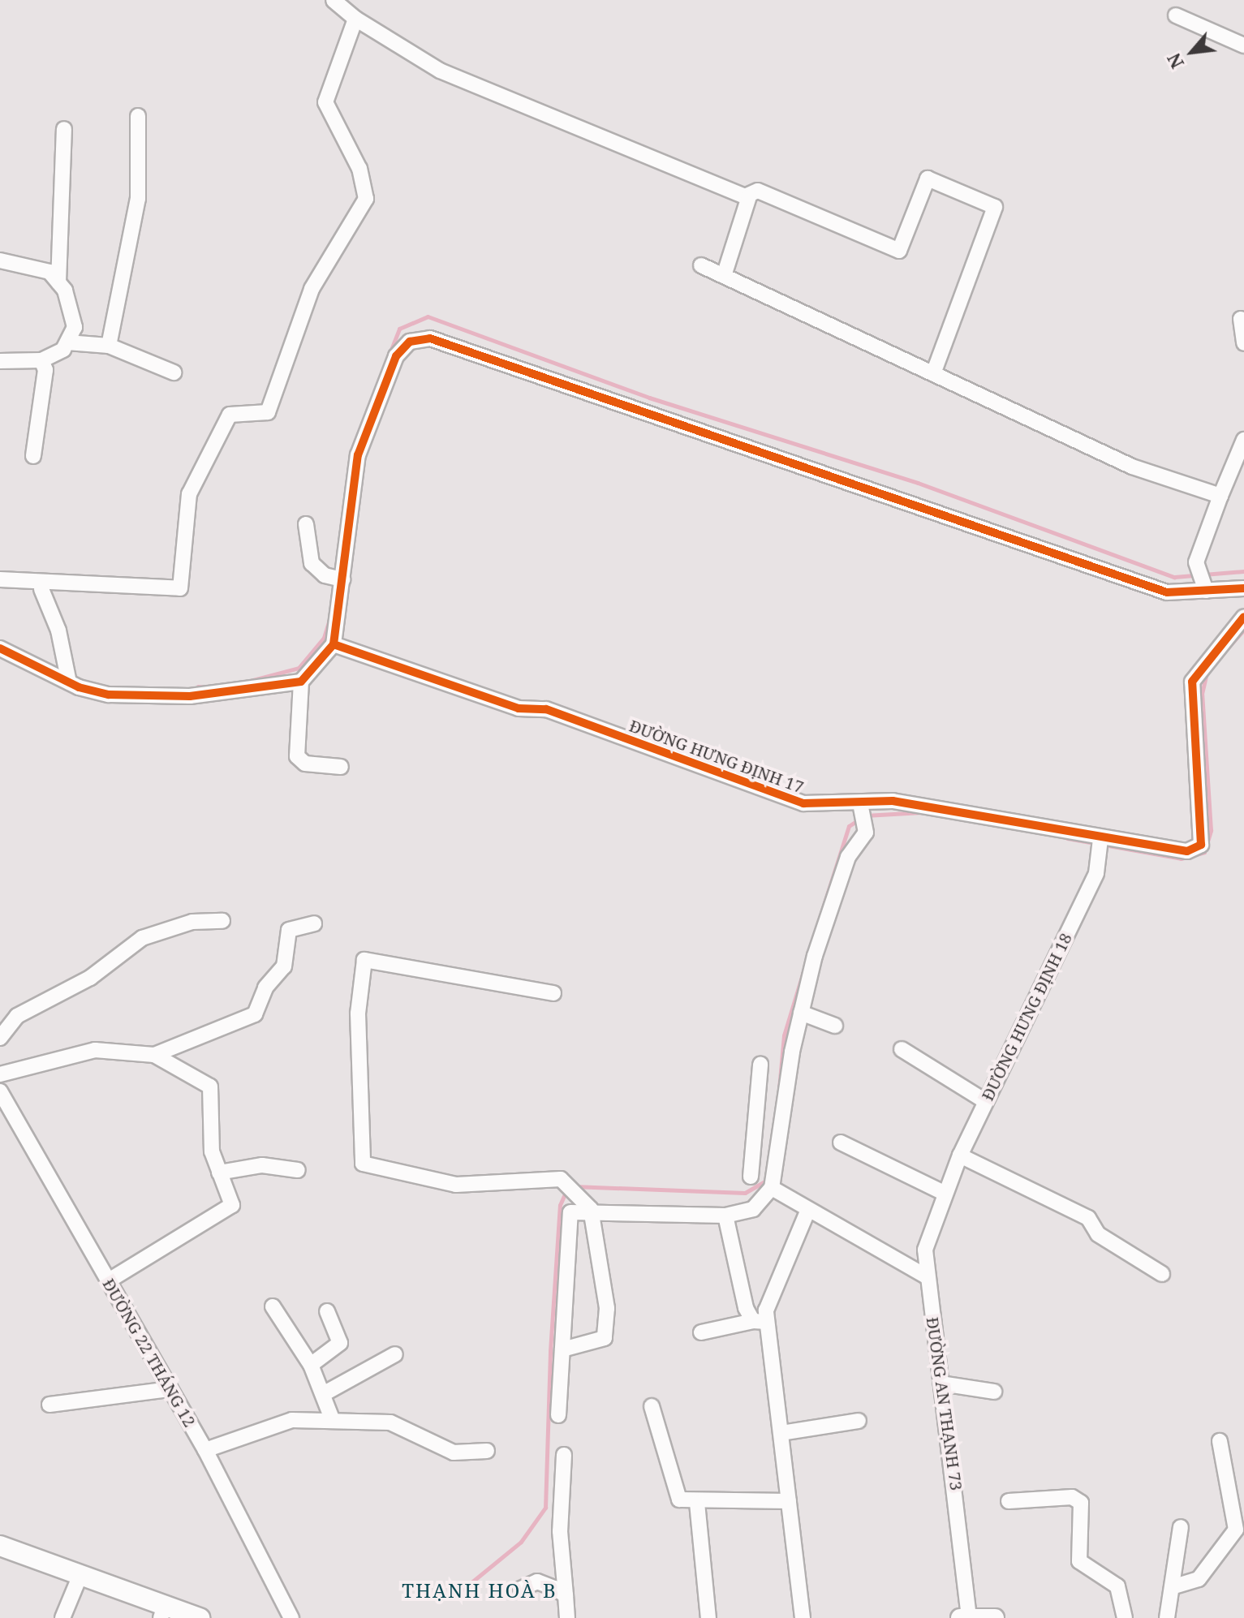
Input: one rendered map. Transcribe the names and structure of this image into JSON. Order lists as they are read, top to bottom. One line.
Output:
{"streets":{"street":["ĐƯỜNG HƯNG ĐỊNH 17","ĐƯỜNG HƯNG ĐỊNH 18","ĐƯỜNG 22 THÁNG 12","ĐƯỜNG AN THẠNH 73"]},"crossings":[["ĐƯỜNG HƯNG ĐỊNH 17","ĐƯỜNG HƯNG ĐỊNH 18"],["ĐƯỜNG HƯNG ĐỊNH 18","ĐƯỜNG AN THẠNH 73"]],"districts":["THẠNH HOÀ B"],"north":"bottom left"}
